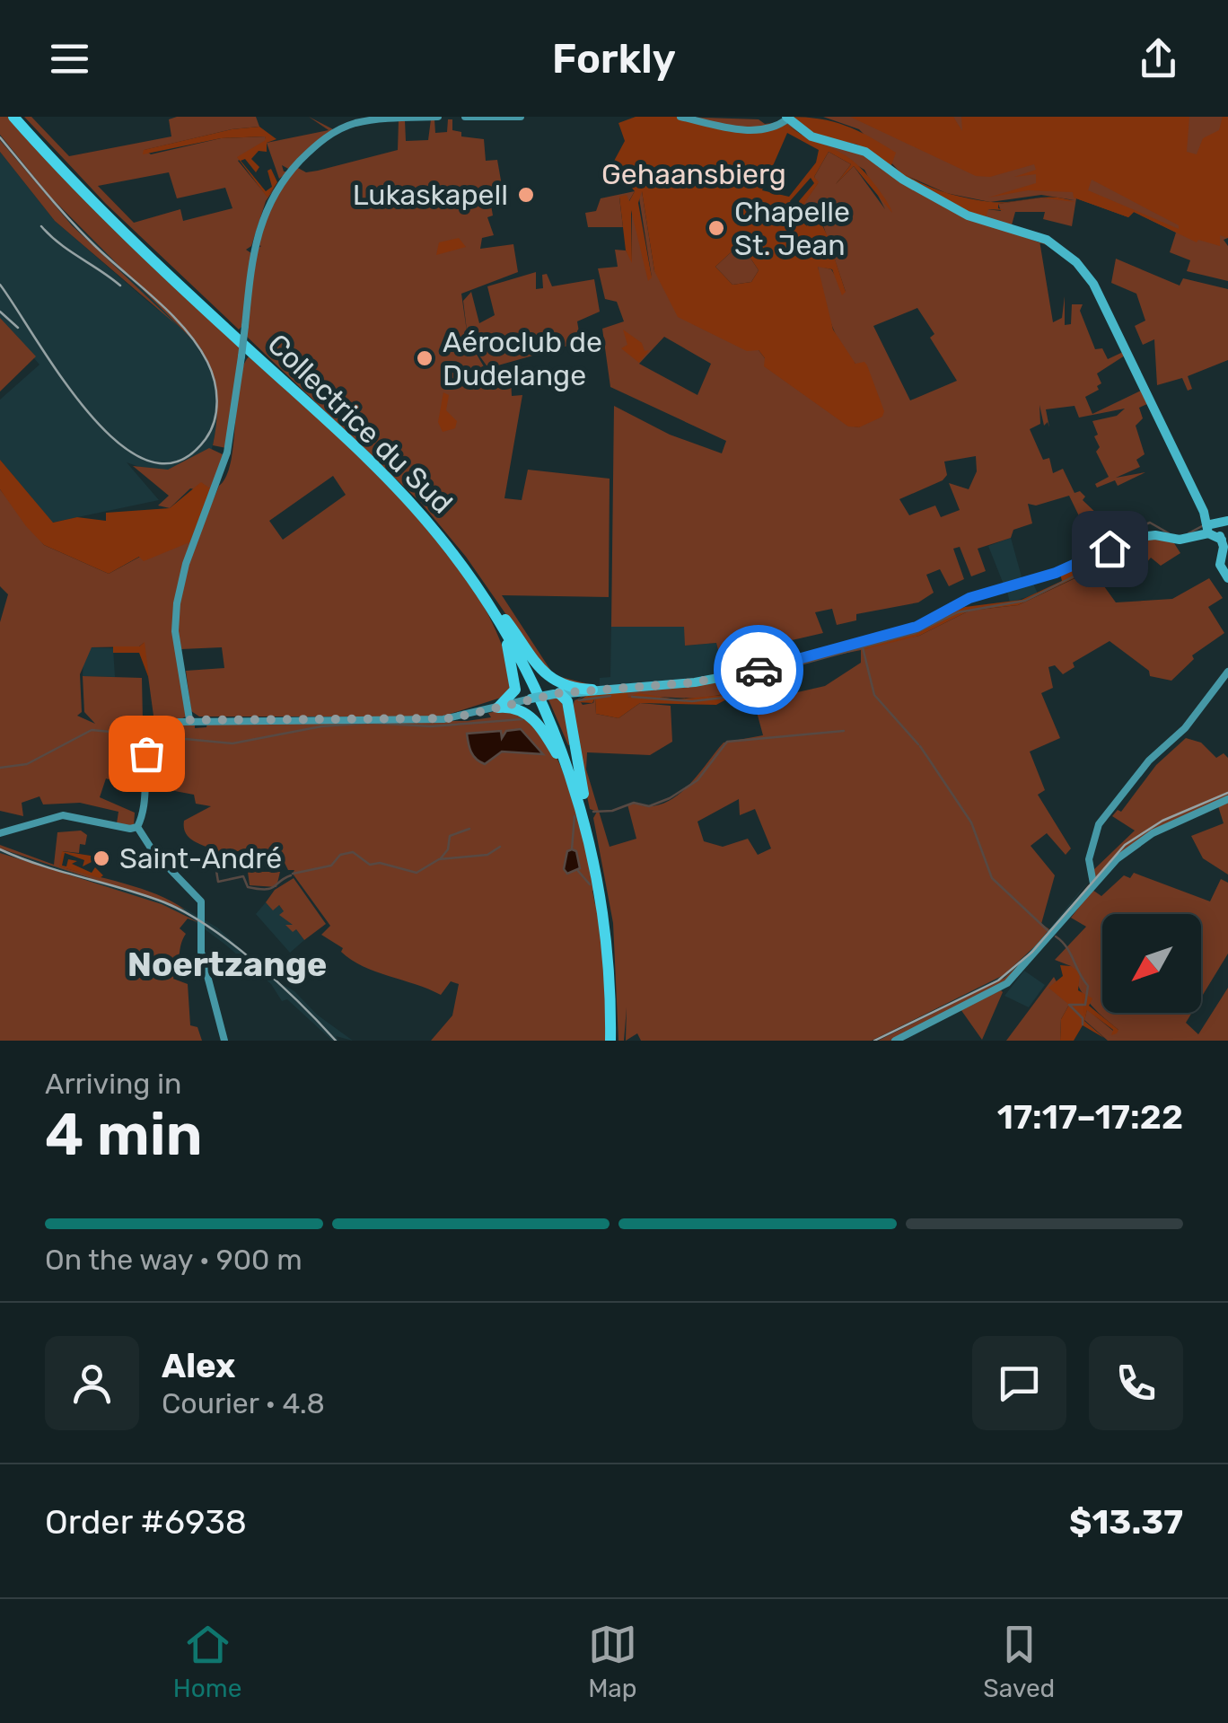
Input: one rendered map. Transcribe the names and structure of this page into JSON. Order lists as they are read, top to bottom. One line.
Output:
{"streets":{"highway":["Collectrice du Sud"]},"districts":["Noertzange"],"parks":["Gehaansbierg"],"places":["Lukaskapell","Chapelle St. Jean","Aéroclub de Dudelange","Saint-André"],"north":"bottom left","page":{"header":"Forkly","heading":["4 min","Arriving in","17:17–17:22"],"panel":["Alex","Courier · 4.8","Order #6938","$13.37"],"bar":"On the way · 900 m","tabs":["Home","Map","Saved"]}}
